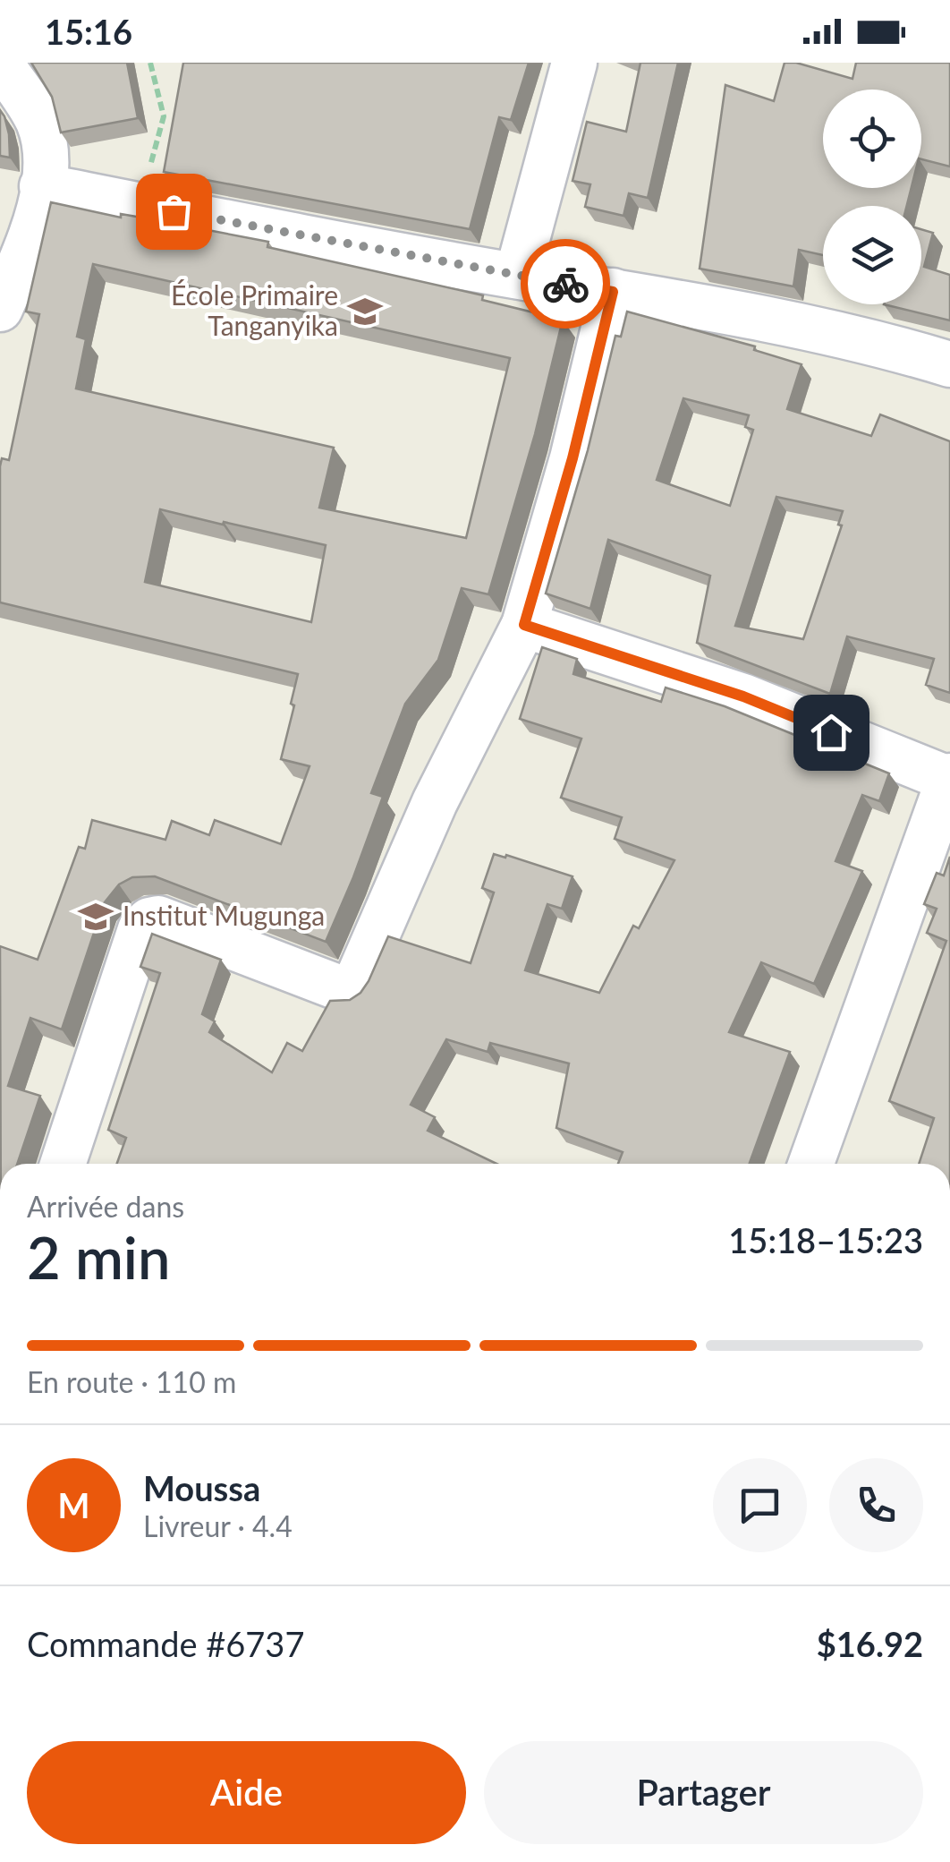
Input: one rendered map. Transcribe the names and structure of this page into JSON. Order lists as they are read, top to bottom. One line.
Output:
{"places":{"school or university":["École Primaire Tanganyika","Institut Mugunga"]},"page":{"status":"15:16","heading":["2 min","Arrivée dans","15:18–15:23"],"panel":["Moussa","Livreur · 4.4","Commande #6737","$16.92"],"bar":"En route · 110 m","round":"M","buttons":["Aide","Partager"]}}
